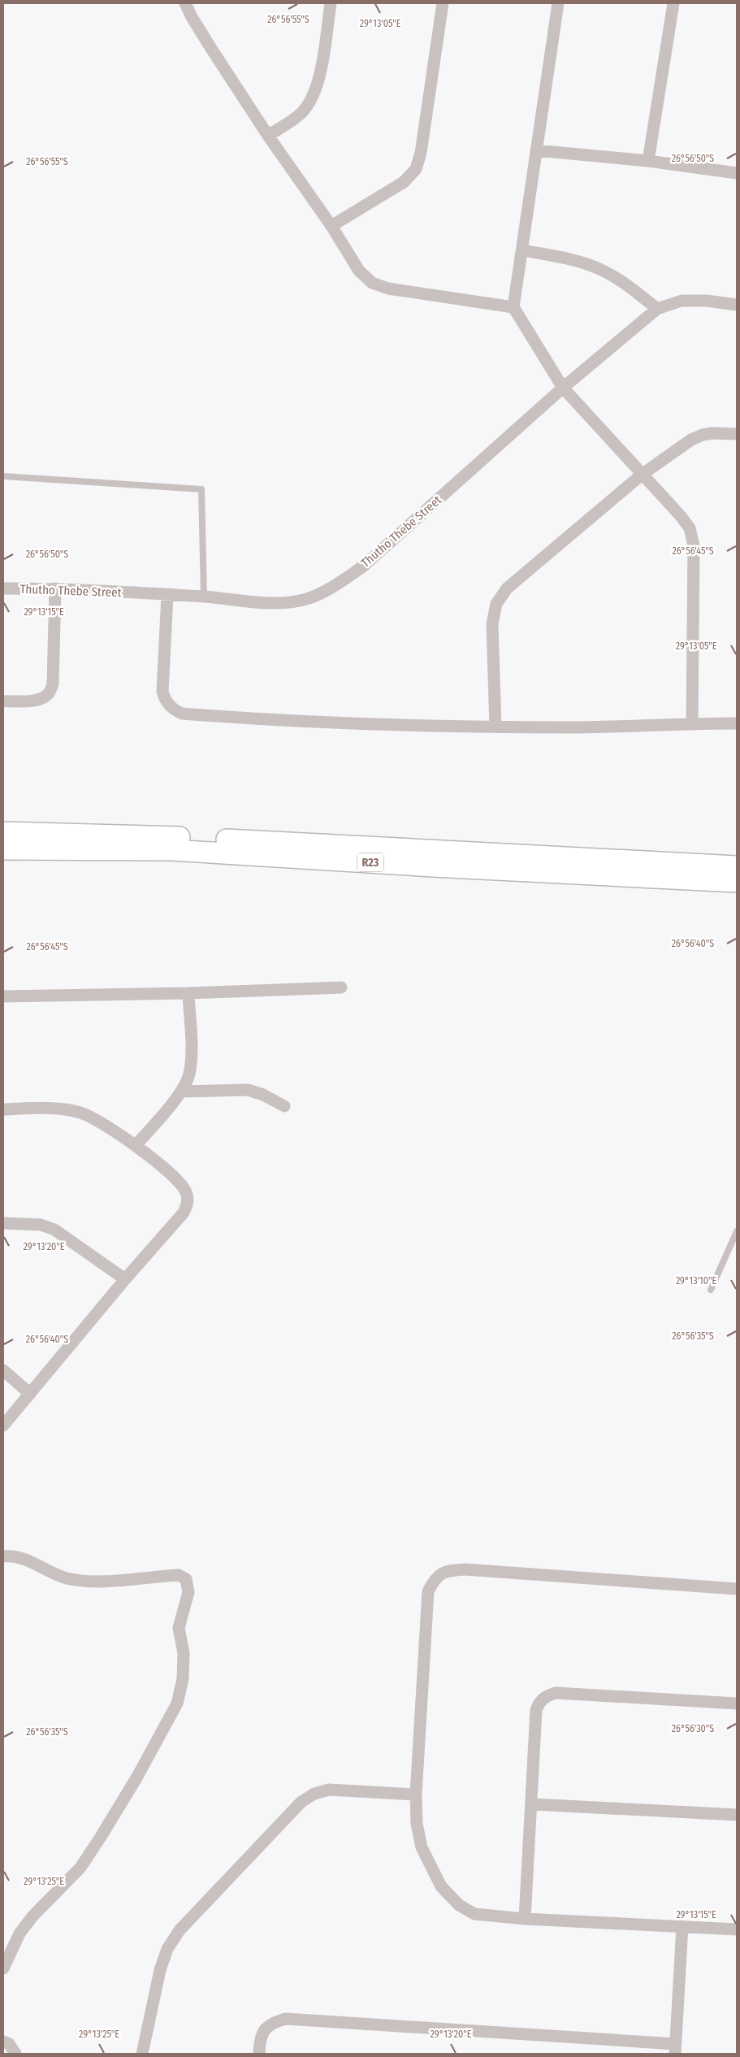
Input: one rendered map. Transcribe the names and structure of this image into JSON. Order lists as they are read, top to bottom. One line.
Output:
{"streets":{"main road":["R23"],"street":["Thutho Thebe Street"]},"coordinates":["26°56'55\"S","29°13'05\"E","26°56'50\"S","26°56'45\"S","29°13'15\"E","26°56'40\"S","29°13'20\"E","29°13'10\"E","26°56'35\"S","26°56'30\"S","29°13'25\"E"]}
